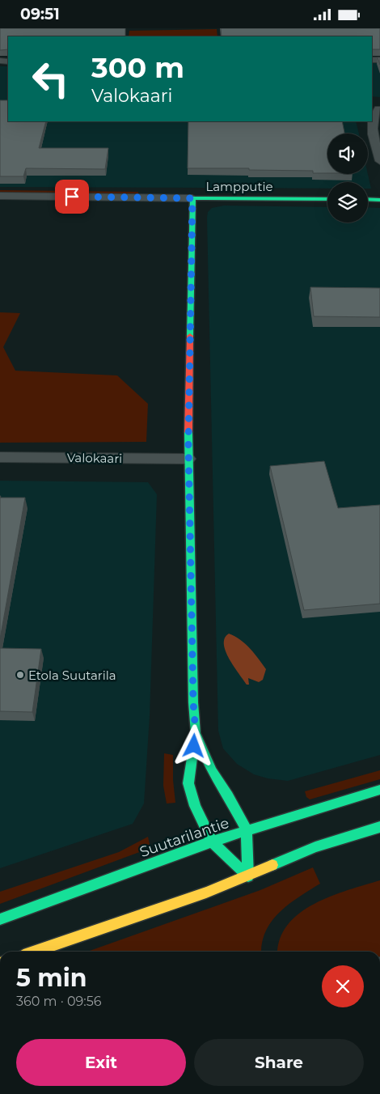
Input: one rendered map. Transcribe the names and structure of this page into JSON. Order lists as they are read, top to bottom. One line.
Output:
{"streets":{"street":["Lampputie","Valokaari","Suutarilantie"]},"crossings":[["Lampputie","Valokaari"],["Lampputie","Suutarilantie"]],"places":["Etola Suutarila"],"page":{"status":"09:51","turn":["300 m","Valokaari"],"heading":["5 min","360 m · 09:56"],"buttons":["Exit","Share"]}}
